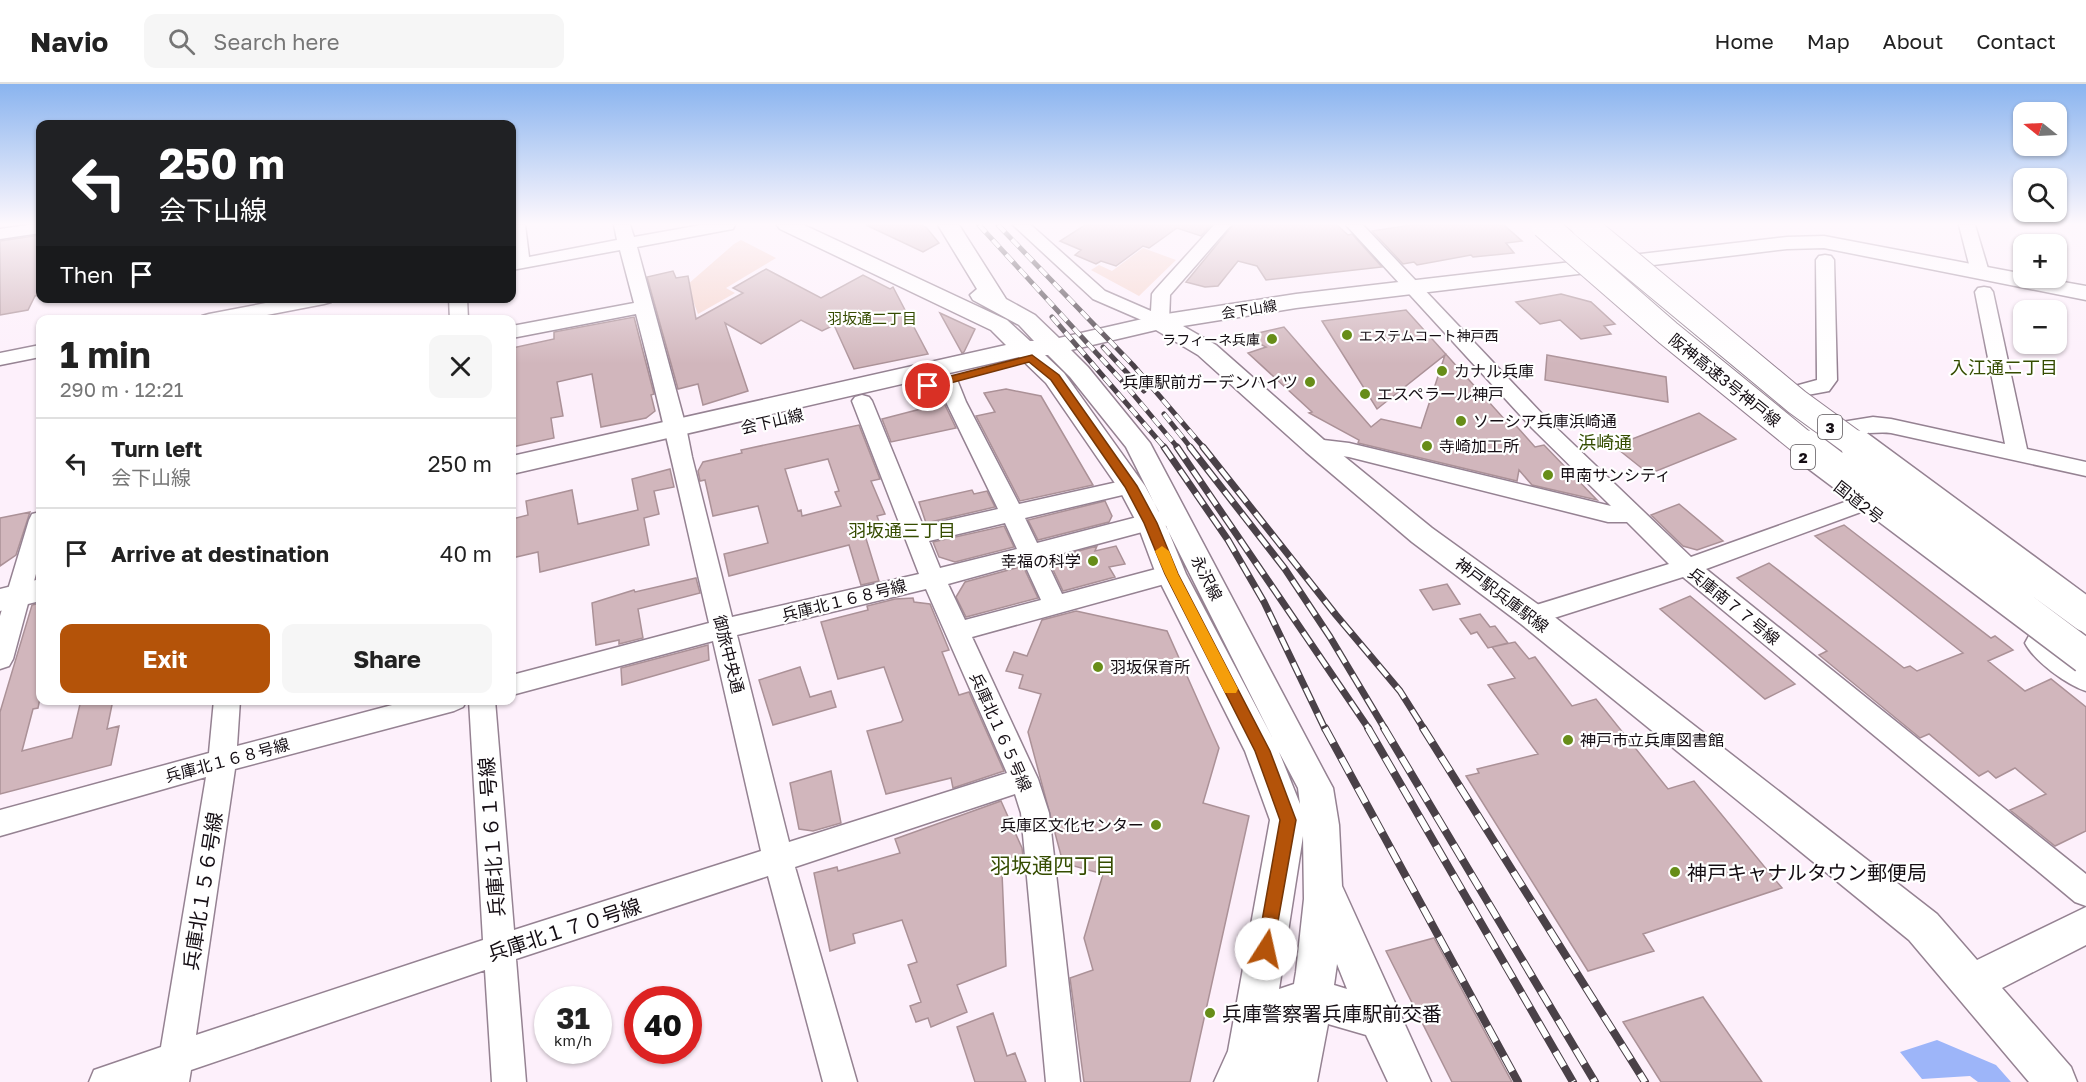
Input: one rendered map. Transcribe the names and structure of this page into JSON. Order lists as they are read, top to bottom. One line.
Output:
{"streets":{"highway":["阪神高速3号神戸線","3","2","国道2号"],"street":["会下山線","永沢線","神戸駅兵庫駅線","兵庫北１６８号線","兵庫南７７号線","御旅中央通","兵庫北１６５号線","兵庫北１６１号線","兵庫北１５６号線","兵庫北１７０号線"]},"crossings":[["会下山線","永沢線"],["会下山線","神戸駅兵庫駅線"],["会下山線","兵庫南７７号線"],["会下山線","御旅中央通"],["会下山線","兵庫北１６５号線"],["永沢線","兵庫北１６８号線"],["兵庫北１６８号線","御旅中央通"],["兵庫北１６８号線","兵庫北１６５号線"],["兵庫北１６８号線","兵庫北１５６号線"],["御旅中央通","兵庫北１７０号線"],["兵庫北１６５号線","兵庫北１７０号線"],["兵庫北１６１号線","兵庫北１７０号線"],["兵庫北１５６号線","兵庫北１７０号線"]],"districts":["羽坂通二丁目","入江通二丁目","浜崎通","羽坂通三丁目","羽坂通四丁目"],"places":["エステムコート神戸西","ラフィーネ兵庫","カナル兵庫","兵庫駅前ガーデンハイツ","エスペラール神戸","ソーシア兵庫浜崎通","寺崎加工所","甲南サンシティ","幸福の科学","羽坂保育所","神戸市立兵庫図書館","兵庫区文化センター","神戸キャナルタウン郵便局","兵庫警察署兵庫駅前交番"],"north":"left","page":{"header":"Navio","search":"Search here","nav":["Home","Map","About","Contact"],"map_buttons":["+","−"],"turn":["250 m","会下山線"],"then":"Then","heading":["1 min","290 m · 12:21"],"list":[{"name":"Turn left","note":"会下山線","value":"250 m"},{"name":"Arrive at destination","value":"40 m"}],"buttons":["Exit","Share"],"speed":"31 km/h","limit":"40"}}
